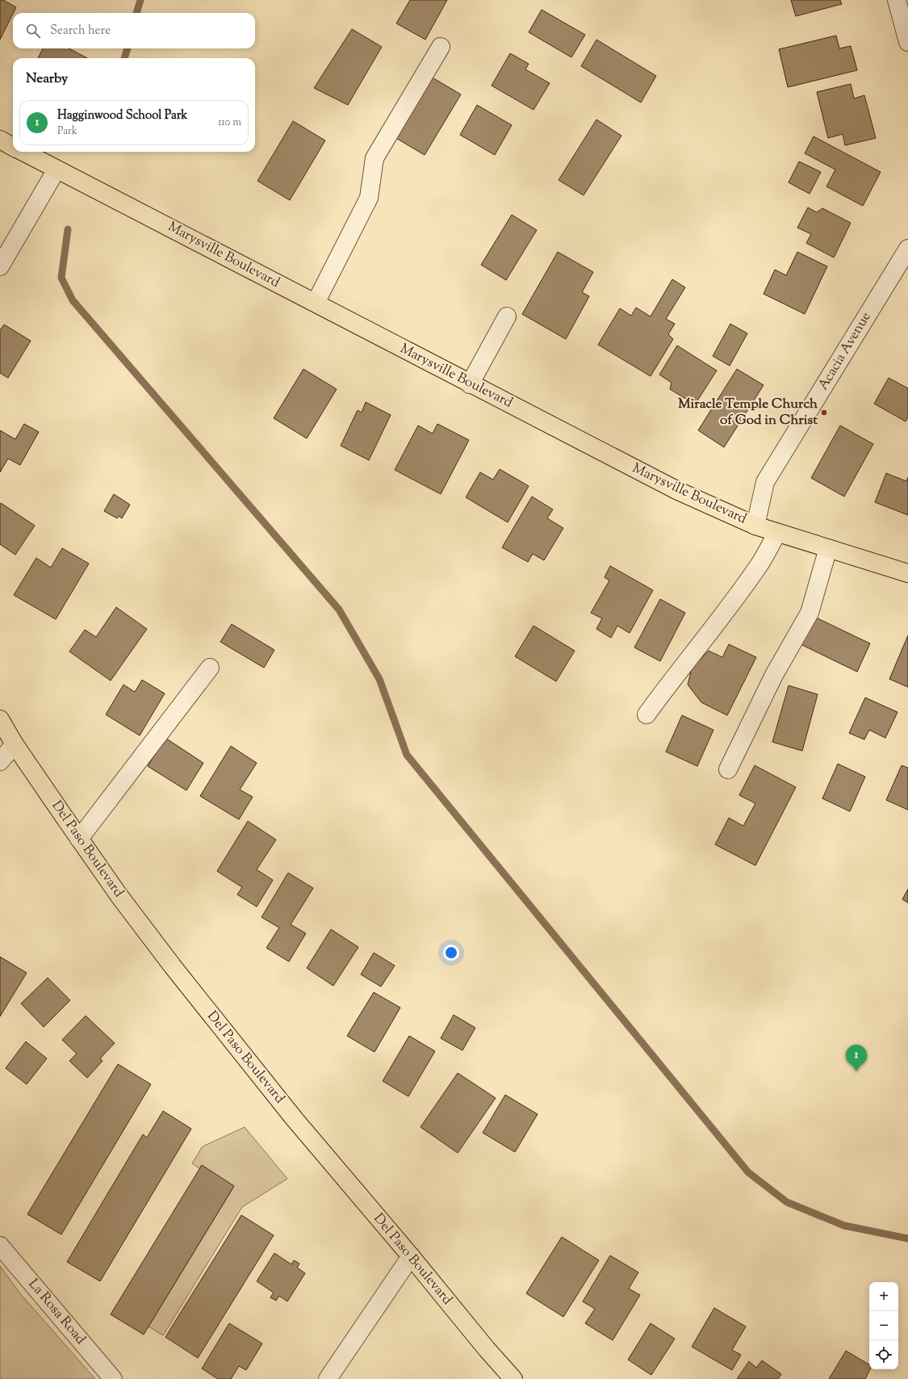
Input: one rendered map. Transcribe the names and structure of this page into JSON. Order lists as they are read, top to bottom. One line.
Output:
{"streets":{"main road":["Marysville Boulevard","Del Paso Boulevard"],"street":["Acacia Avenue","La Rosa Road"]},"crossings":[["Marysville Boulevard","Acacia Avenue"]],"places":["Miracle Temple Church of God in Christ"],"page":{"search":"Search here","heading":"Nearby","list":[{"mark":"1","name":"Hagginwood School Park","note":"Park","value":"110 m"}],"pins":"1","map_buttons":["+","−"]}}
